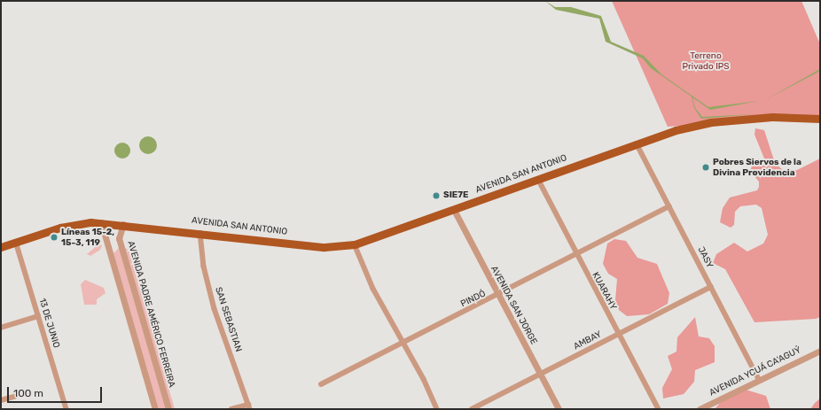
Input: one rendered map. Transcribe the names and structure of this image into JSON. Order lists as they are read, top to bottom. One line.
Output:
{"streets":{"main road":["AVENIDA SAN ANTONIO"],"street":["JASY","KUARAHY","PINDÓ","AVENIDA SAN JORGE","AVENIDA PADRE AMÉRICO FERREIRA","SAN SEBASTIAN","13 DE JUNIO","AMBAY","AVENIDA YCUÁ CA'AGUÝ"]},"crossings":[["AVENIDA SAN ANTONIO","JASY"],["AVENIDA SAN ANTONIO","KUARAHY"],["AVENIDA SAN ANTONIO","AVENIDA SAN JORGE"],["AVENIDA SAN ANTONIO","AVENIDA PADRE AMÉRICO FERREIRA"],["AVENIDA SAN ANTONIO","SAN SEBASTIAN"],["AVENIDA SAN ANTONIO","13 DE JUNIO"],["JASY","PINDÓ"],["JASY","AMBAY"],["JASY","AVENIDA YCUÁ CA'AGUÝ"],["KUARAHY","PINDÓ"],["KUARAHY","AMBAY"],["PINDÓ","AVENIDA SAN JORGE"],["AVENIDA SAN JORGE","AMBAY"]],"parks":["Terreno Privado IPS"],"places":["Pobres Siervos de la Divina Providencia","SIE7E","Líneas 15-2, 15-3, 119"],"scale_bar":"100 m"}
